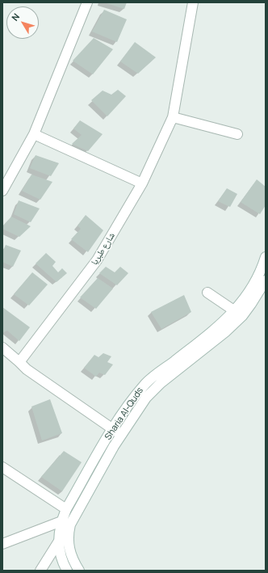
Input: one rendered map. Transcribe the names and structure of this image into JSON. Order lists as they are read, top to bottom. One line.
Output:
{"streets":{"street":["شارع طبريا","Sharia Al-Quds"]},"north":"top left"}
